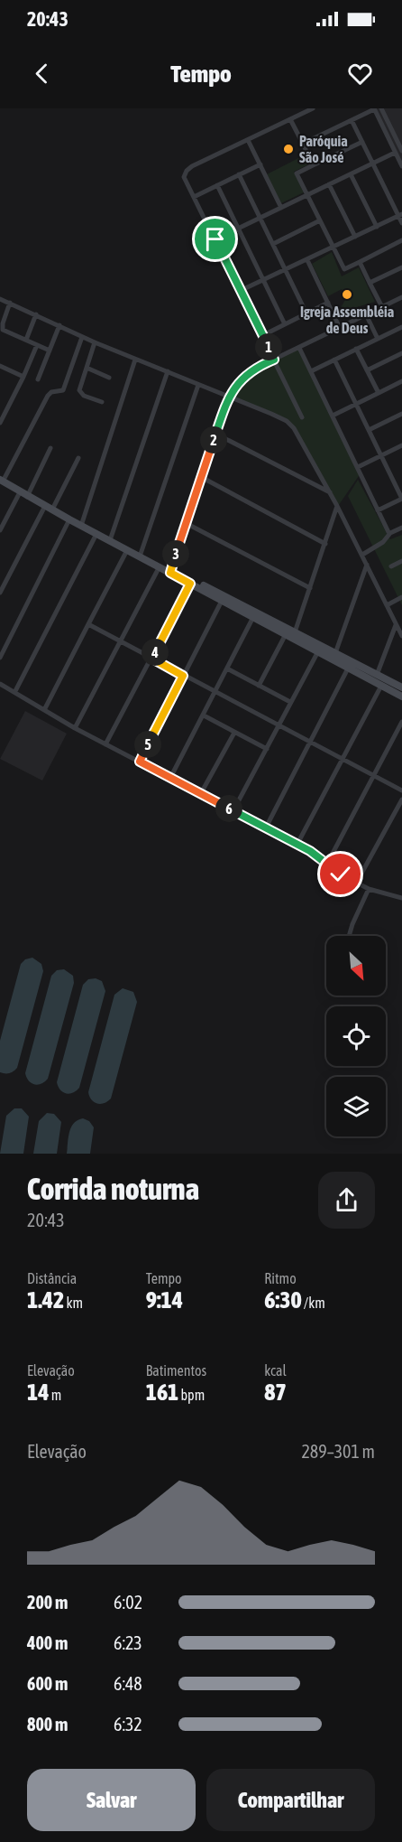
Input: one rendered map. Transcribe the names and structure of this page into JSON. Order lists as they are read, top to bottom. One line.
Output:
{"places":["Paróquia São José","Igreja Assembléia de Deus"],"north":"bottom right","page":{"status":"20:43","header":"Tempo","pins":["1","2","3","4","5","6"],"heading":["Corrida noturna","20:43"],"stats":[["Distância","1.42 km"],["Tempo","9:14"],["Ritmo","6:30 /km"],["Elevação","14 m"],["Batimentos","161 bpm"],["kcal","87"]],"chart":["Elevação","289–301 m"],"list":[{"name":"200 m","note":"6:02"},{"name":"400 m","note":"6:23"},{"name":"600 m","note":"6:48"},{"name":"800 m","note":"6:32"}],"buttons":["Salvar","Compartilhar"]}}
